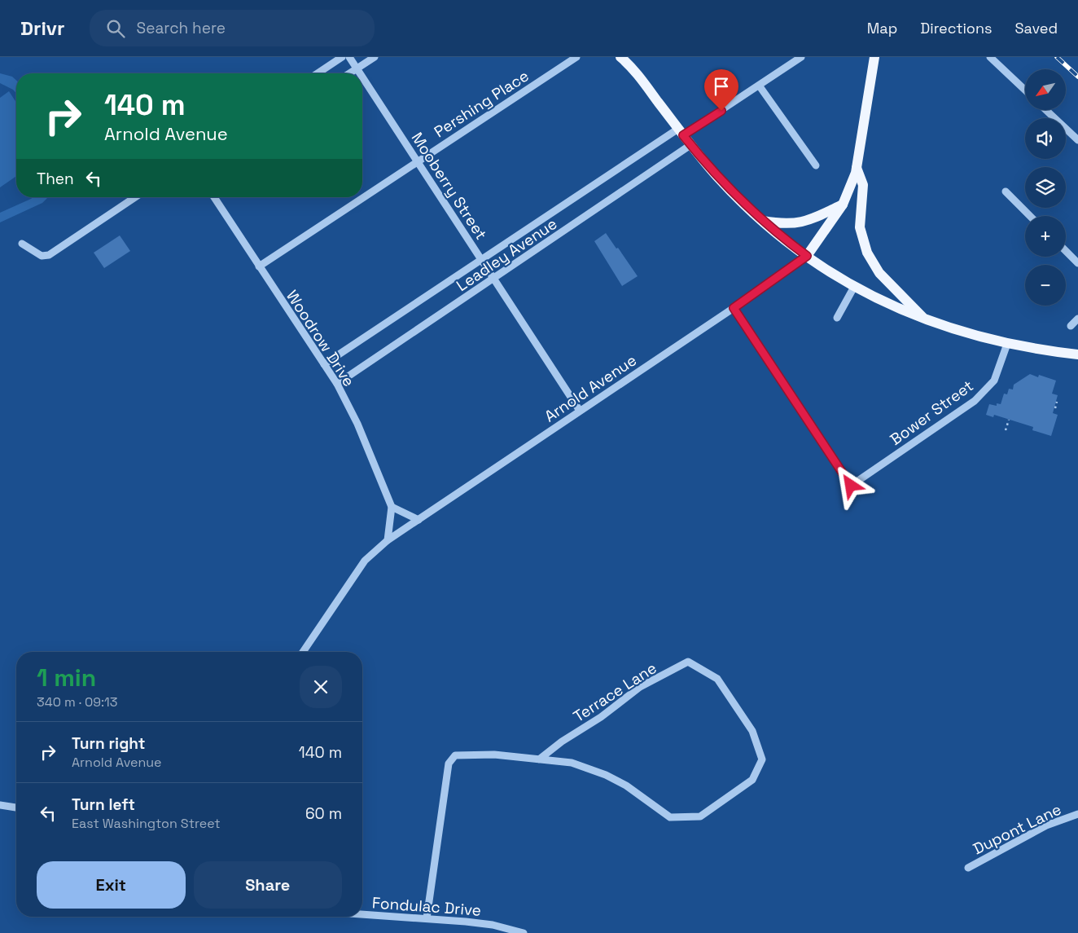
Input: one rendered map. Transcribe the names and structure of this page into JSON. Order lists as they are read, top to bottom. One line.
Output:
{"streets":{"street":["Pershing Place","Mooberry Street","Leadley Avenue","Woodrow Drive","Arnold Avenue","Bower Street","Terrace Lane","Dupont Lane","Fondulac Drive"]},"crossings":[["Pershing Place","Mooberry Street"],["Pershing Place","Woodrow Drive"],["Mooberry Street","Leadley Avenue"],["Mooberry Street","Arnold Avenue"],["Leadley Avenue","Woodrow Drive"],["Arnold Avenue","Bower Street"],["Terrace Lane","Fondulac Drive"]],"north":"bottom left","page":{"header":"Drivr","search":"Search here","nav":["Map","Directions","Saved"],"map_buttons":["+","−"],"turn":["140 m","Arnold Avenue"],"then":"Then","heading":["1 min","340 m · 09:13"],"list":[{"name":"Turn right","note":"Arnold Avenue","value":"140 m"},{"name":"Turn left","note":"East Washington Street","value":"60 m"}],"buttons":["Exit","Share"]}}
